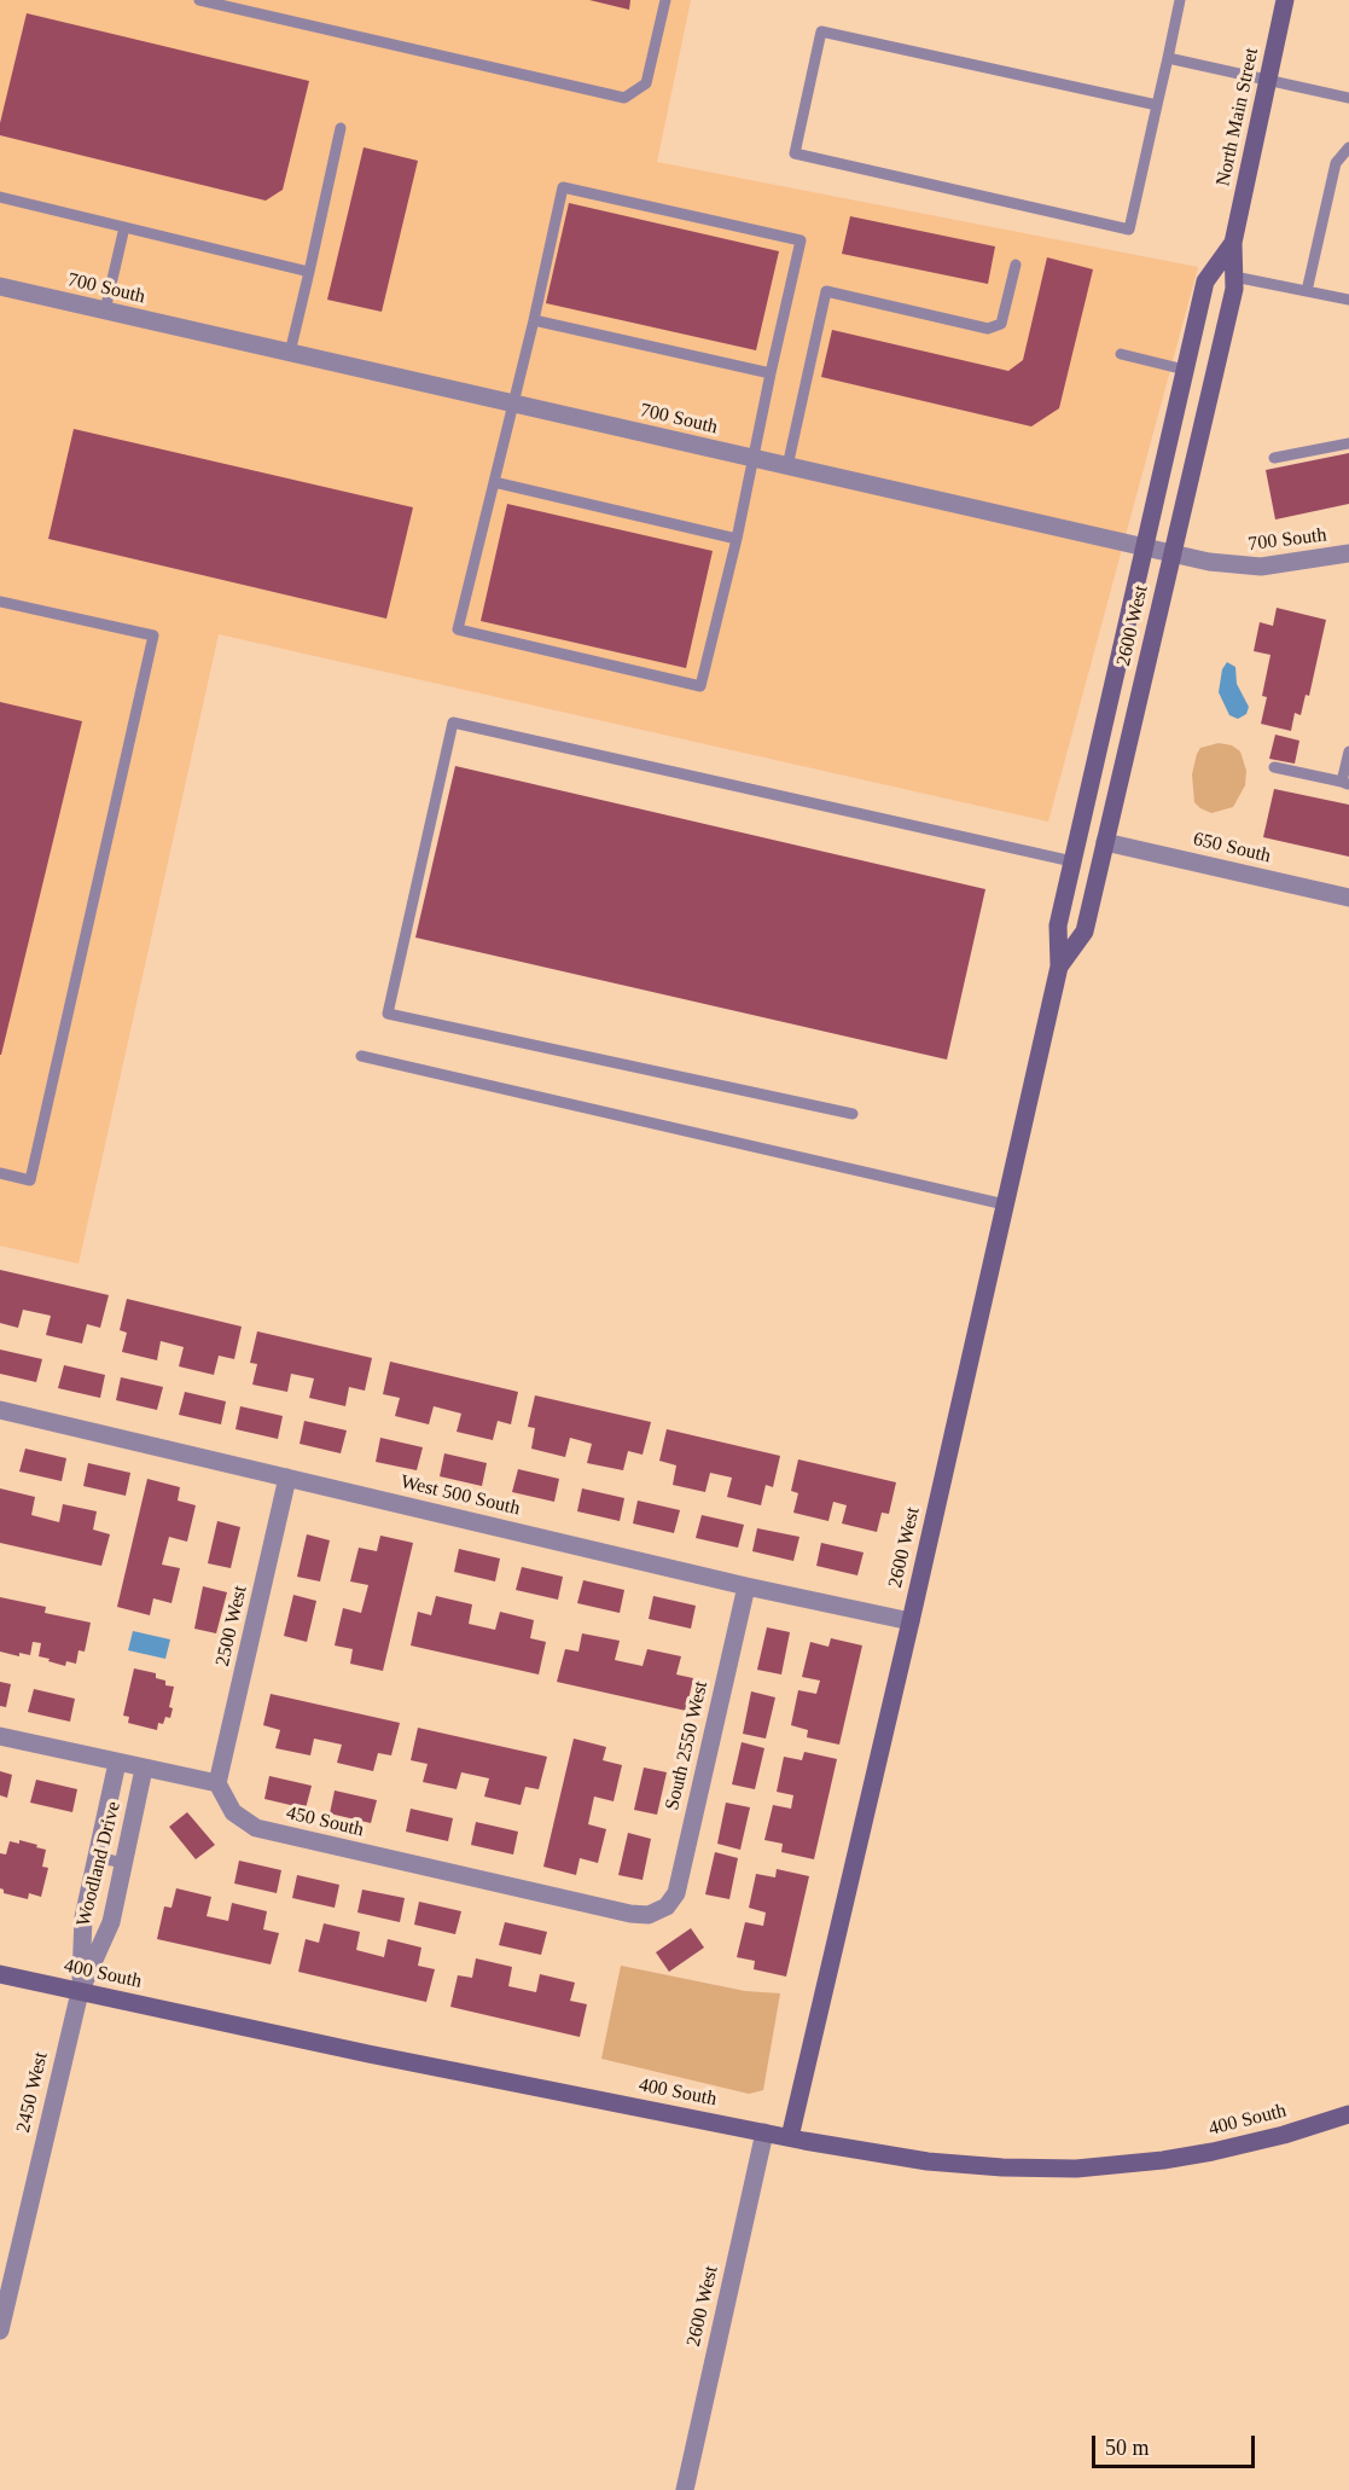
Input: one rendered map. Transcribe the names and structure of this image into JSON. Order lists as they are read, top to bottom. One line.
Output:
{"streets":{"street":["North Main Street","700 South","2600 West","650 South","West 500 South","2500 West","South 2550 West","450 South","Woodland Drive","400 South","2450 West"]},"crossings":[["North Main Street","2600 West"],["700 South","2600 West"],["2600 West","650 South"],["2600 West","West 500 South"],["2600 West","400 South"],["West 500 South","2500 West"],["West 500 South","South 2550 West"],["2500 West","450 South"],["South 2550 West","450 South"],["Woodland Drive","400 South"],["Woodland Drive","2450 West"],["400 South","2450 West"]],"scale_bar":"50 m"}
